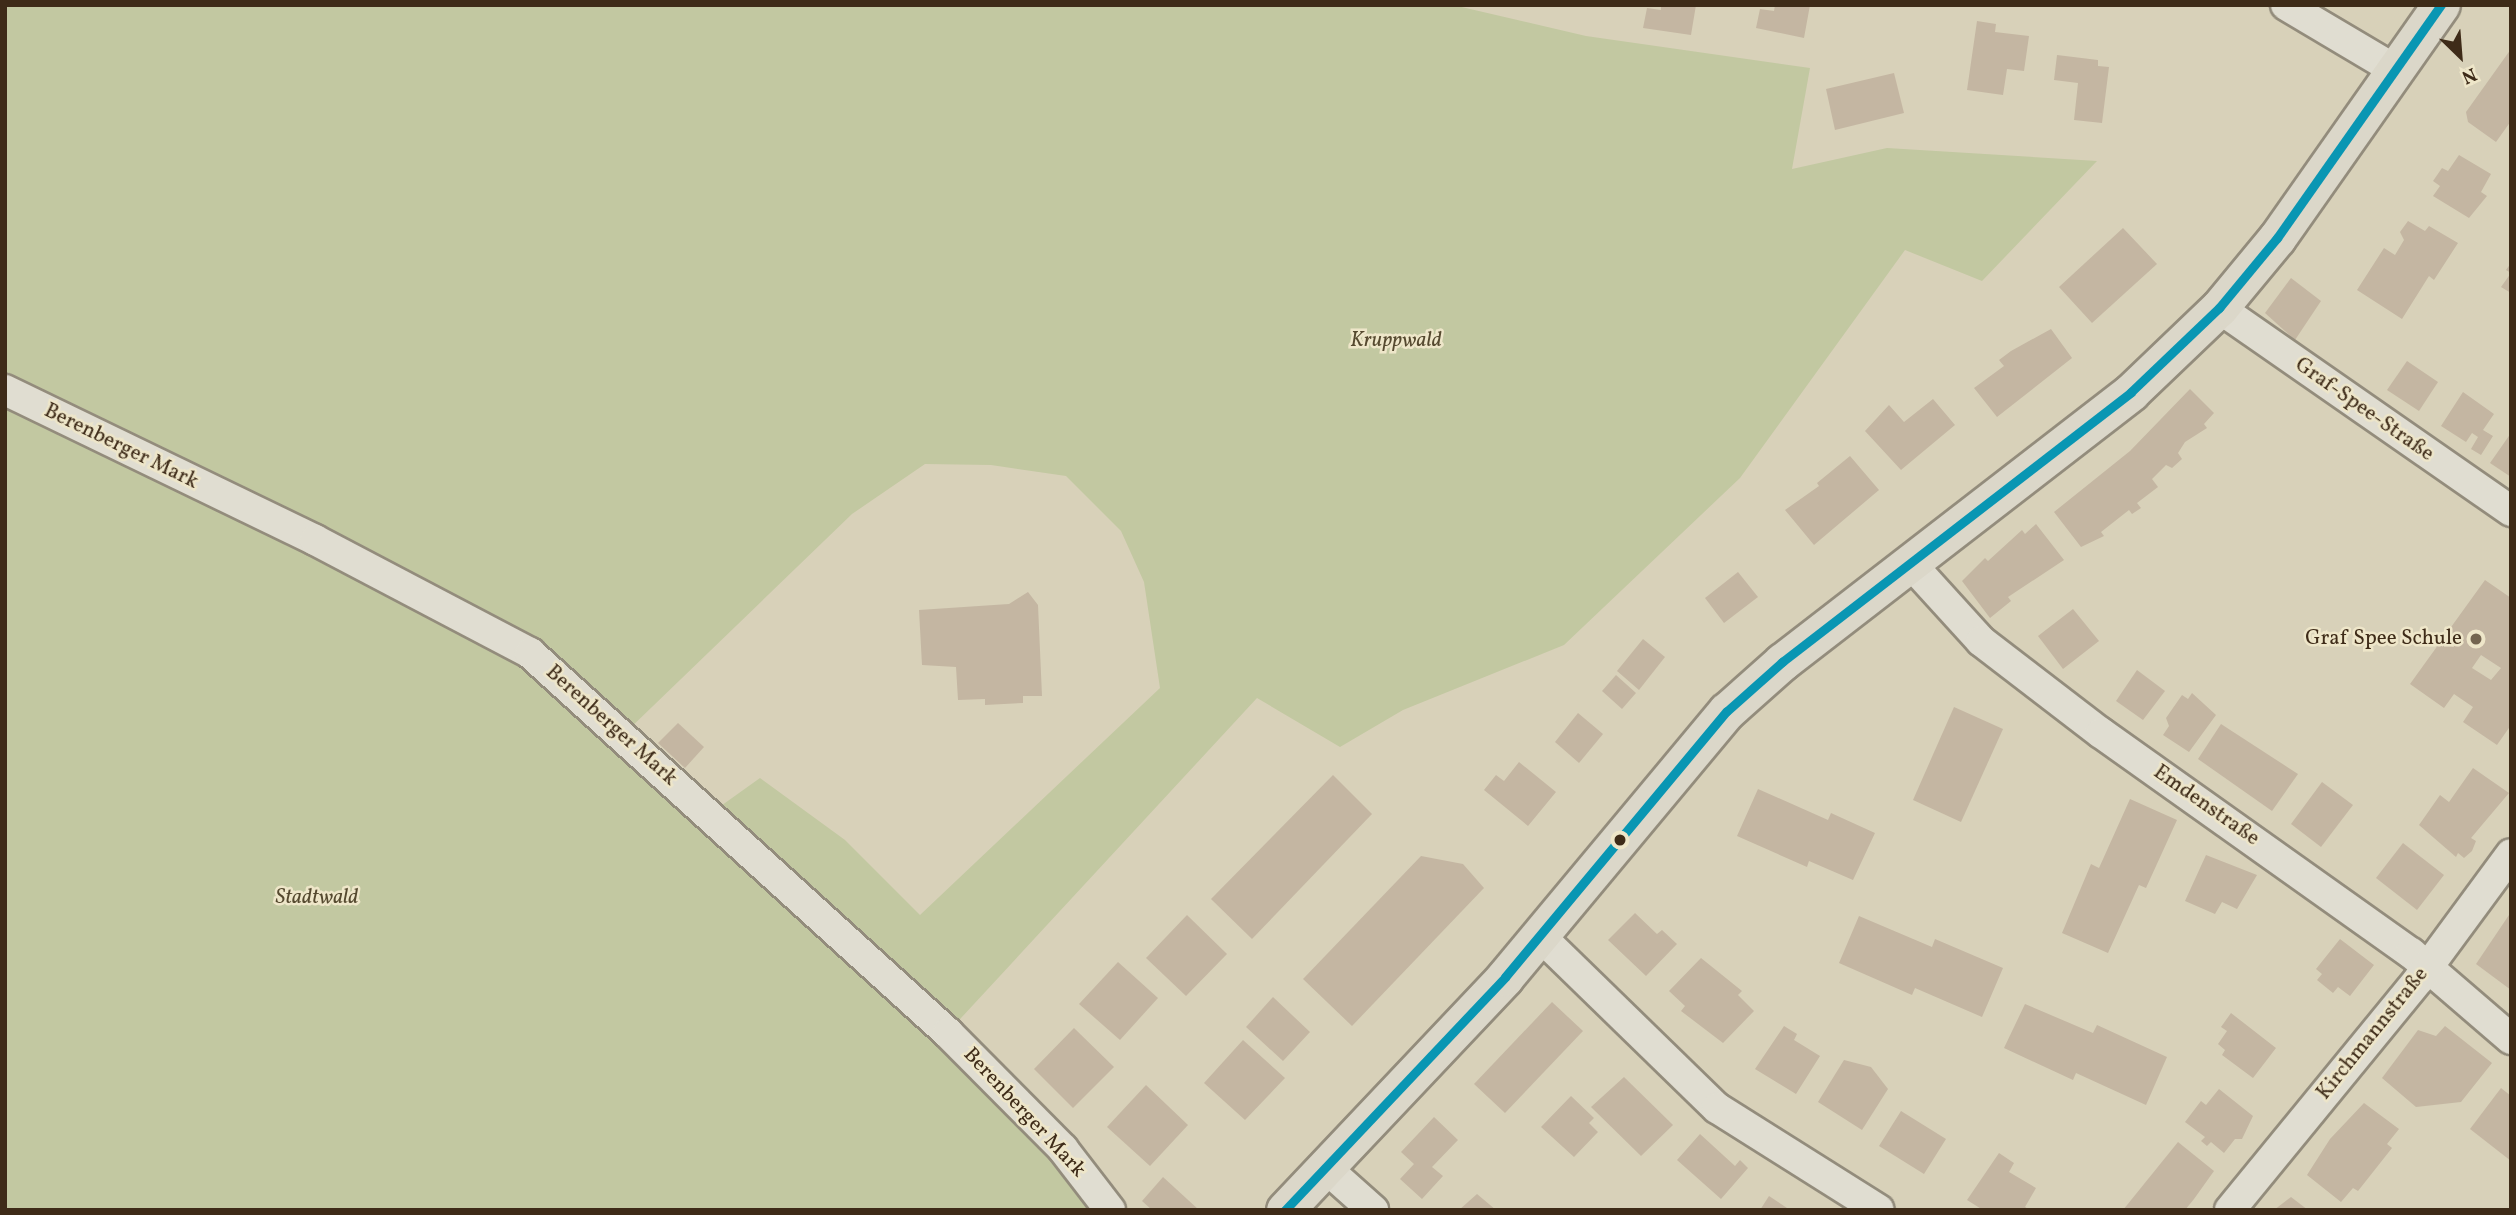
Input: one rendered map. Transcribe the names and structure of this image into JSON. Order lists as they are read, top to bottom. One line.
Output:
{"streets":{"street":["Graf-Spee-Straße","Berenberger Mark","Emdenstraße","Kirchmannstraße"]},"crossings":[["Emdenstraße","Kirchmannstraße"]],"parks":["Kruppwald","Stadtwald"],"places":["Graf Spee Schule"],"north":"bottom right"}
